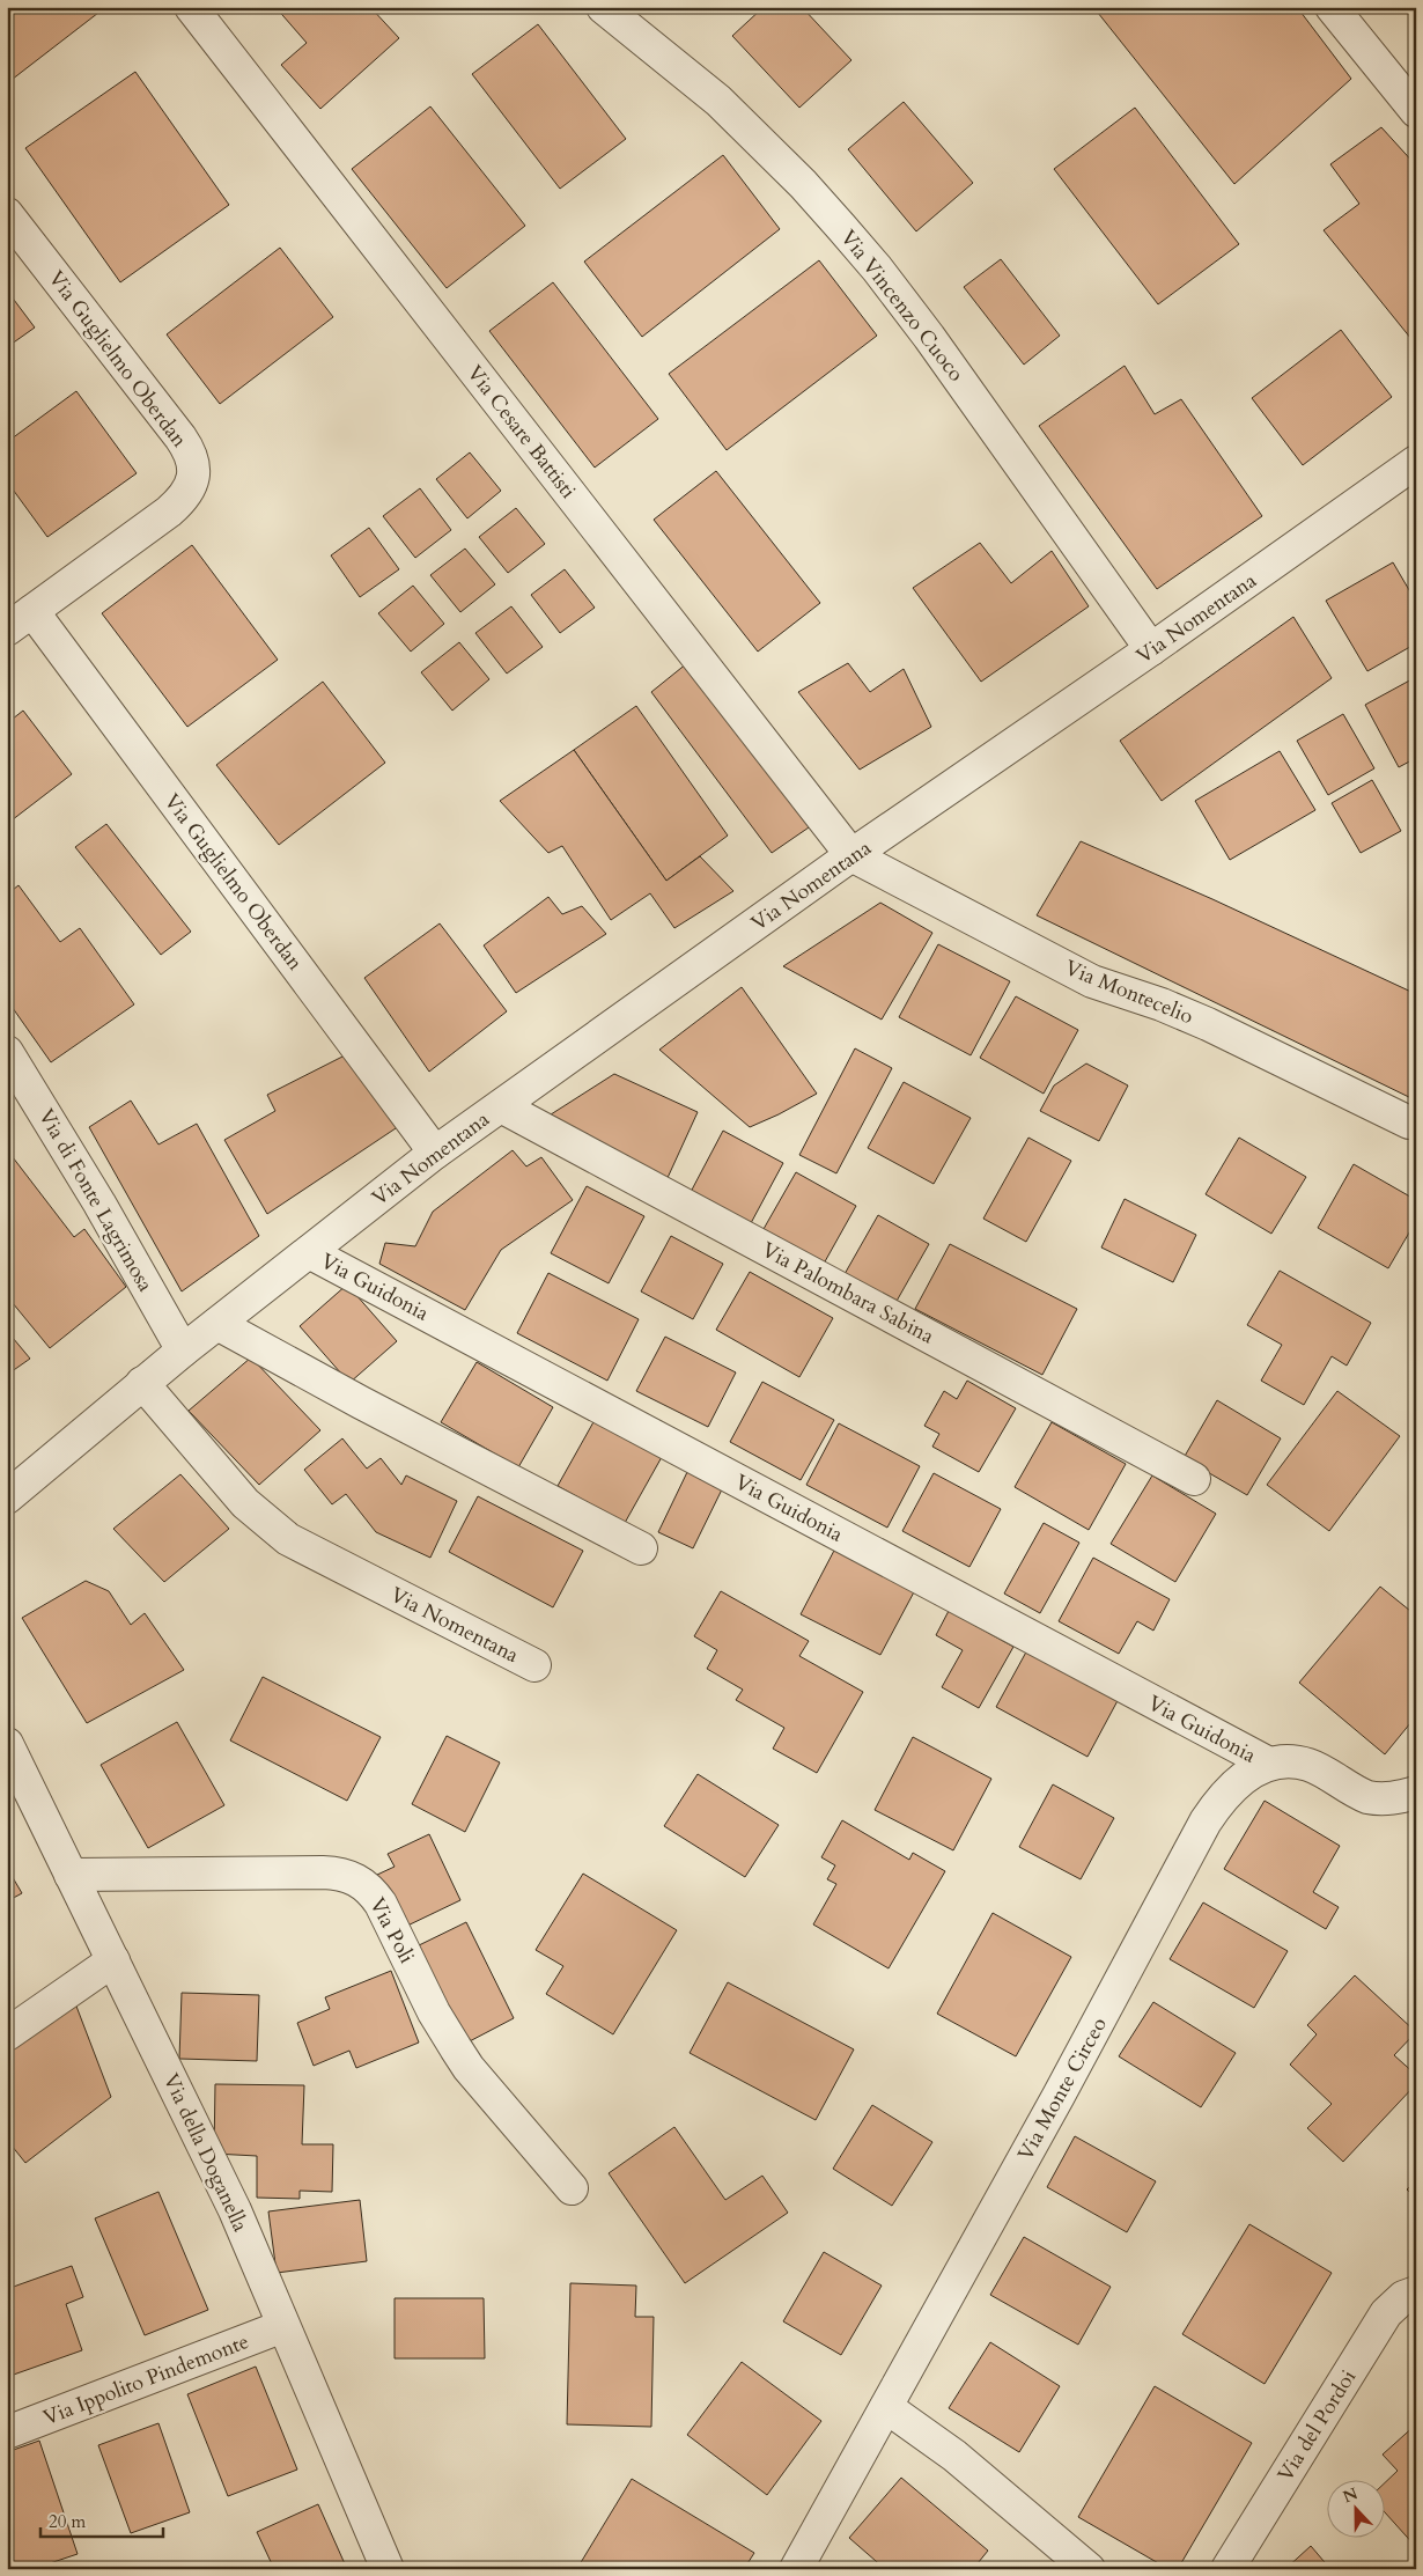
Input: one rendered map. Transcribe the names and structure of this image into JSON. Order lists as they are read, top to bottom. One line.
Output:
{"streets":{"street":["Via Vincenzo Cuoco","Via Guglielmo Oberdan","Via Cesare Battisti","Via Nomentana","Via Montecelio","Via di Fonte Lagrimosa","Via Guidonia","Via Palombara Sabina","Via Poli","Via Monte Circeo","Via della Doganella","Via Ippolito Pindemonte","Via del Pordoi"]},"crossings":[["Via Vincenzo Cuoco","Via Nomentana"],["Via Guglielmo Oberdan","Via Nomentana"],["Via Cesare Battisti","Via Nomentana"],["Via Cesare Battisti","Via Montecelio"],["Via Nomentana","Via Montecelio"],["Via Nomentana","Via di Fonte Lagrimosa"],["Via Nomentana","Via Guidonia"],["Via Nomentana","Via Palombara Sabina"],["Via Guidonia","Via Monte Circeo"],["Via Poli","Via della Doganella"],["Via della Doganella","Via Ippolito Pindemonte"]],"scale_bar":"20 m","north":"top"}
